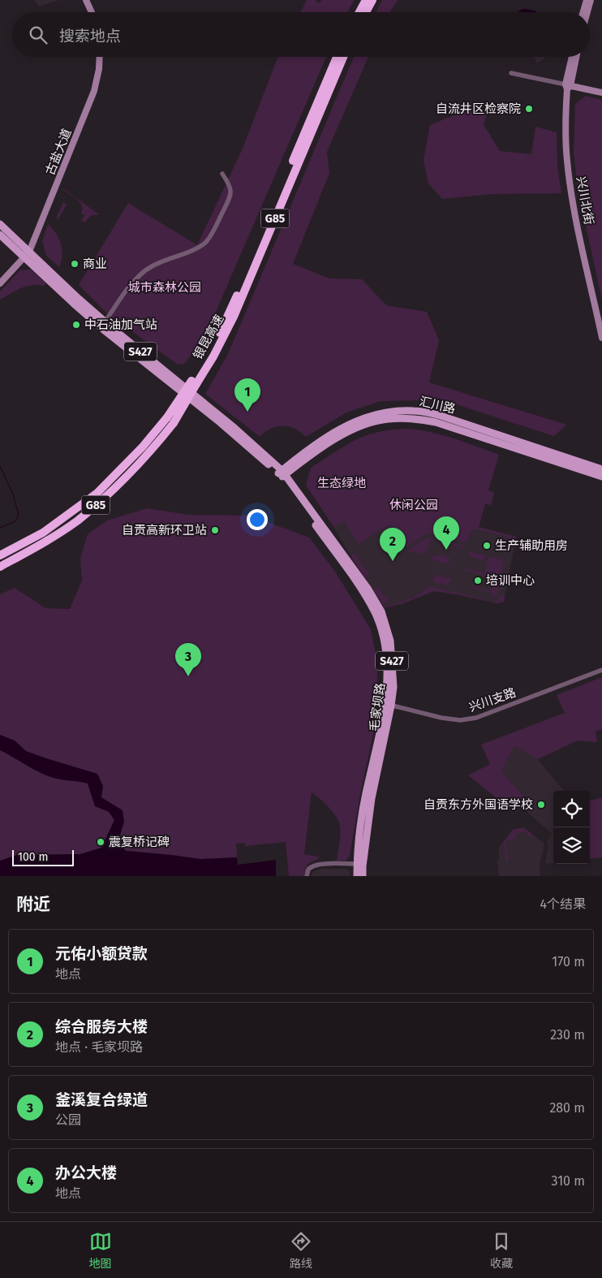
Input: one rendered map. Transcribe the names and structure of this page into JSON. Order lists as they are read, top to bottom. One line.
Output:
{"streets":{"highway":["G85","银昆高速"],"main road":["S427","汇川路","毛家坝路"],"street":["古盐大道","兴川北街","兴川支路"]},"crossings":[["古盐大道","S427"],["S427","汇川路"],["S427","毛家坝路"],["汇川路","毛家坝路"],["兴川支路","毛家坝路"]],"parks":["城市森林公园","生态绿地","休闲公园"],"places":["自流井区检察院","商业","中石油加气站","自贡高新环卫站","生产辅助用房","培训中心","自贡东方外国语学校","震复桥记碑"],"scale_bar":"100 m","page":{"search":"搜索地点","pins":["1","4","2","3"],"scale":"100 m","heading":["附近","4个结果"],"list":[{"mark":"1","name":"元佑小额贷款","note":"地点","value":"170 m"},{"mark":"2","name":"综合服务大楼","note":"地点 · 毛家坝路","value":"230 m"},{"mark":"3","name":"釜溪复合绿道","note":"公园","value":"280 m"},{"mark":"4","name":"办公大楼","note":"地点","value":"310 m"}],"nav":["地图","路线","收藏"]}}
